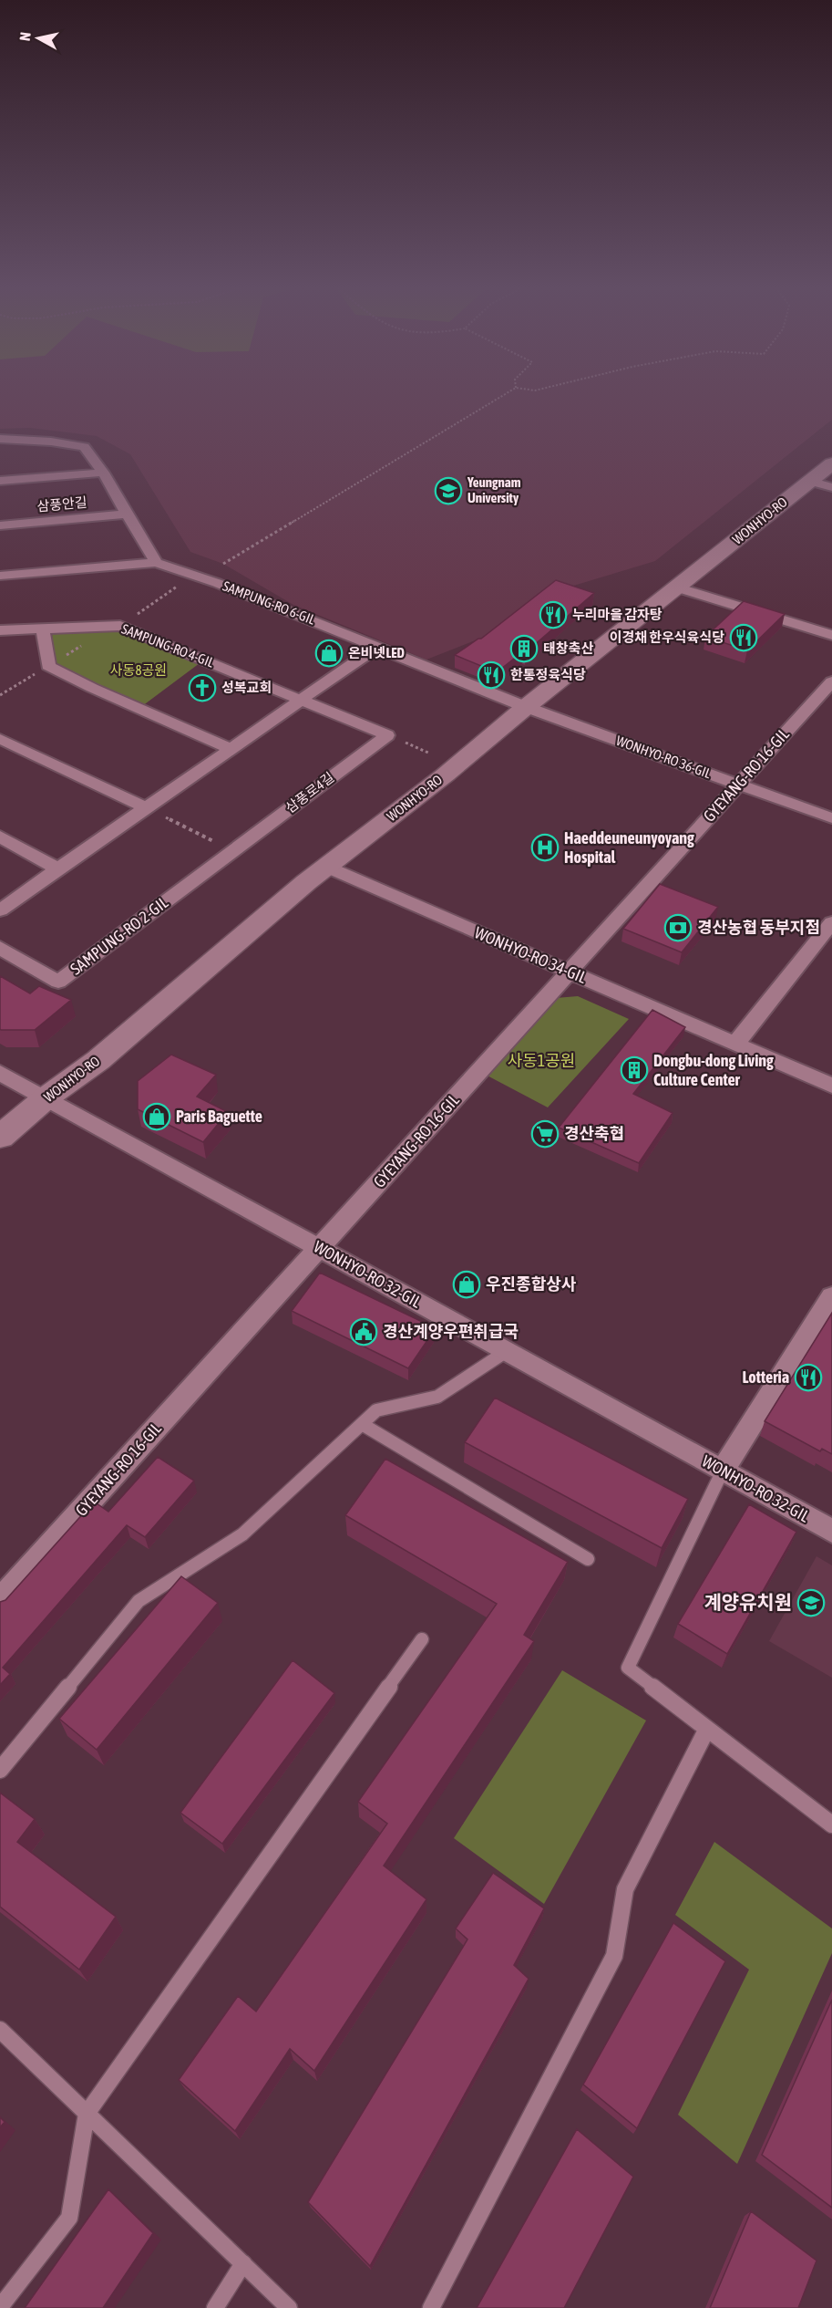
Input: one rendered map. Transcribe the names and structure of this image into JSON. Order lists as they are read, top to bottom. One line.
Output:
{"streets":{"main road":["WONHYO-RO"],"street":["삼풍안길","SAMPUNG-RO 6-GIL","SAMPUNG-RO 4-GIL","WONHYO-RO 36-GIL","GYEYANG-RO 16-GIL","삼풍로4길","SAMPUNG-RO 2-GIL","WONHYO-RO 34-GIL","WONHYO-RO 32-GIL"]},"crossings":[["WONHYO-RO","SAMPUNG-RO 6-GIL"],["WONHYO-RO","WONHYO-RO 36-GIL"],["WONHYO-RO","WONHYO-RO 34-GIL"],["WONHYO-RO","WONHYO-RO 32-GIL"],["SAMPUNG-RO 6-GIL","WONHYO-RO 36-GIL"],["SAMPUNG-RO 4-GIL","삼풍로4길"],["WONHYO-RO 36-GIL","GYEYANG-RO 16-GIL"],["GYEYANG-RO 16-GIL","WONHYO-RO 34-GIL"],["GYEYANG-RO 16-GIL","WONHYO-RO 32-GIL"],["삼풍로4길","SAMPUNG-RO 2-GIL"]],"parks":["사동8공원","사동1공원"],"places":{"school or university":["Yeungnam University","계양유치원"],"restaurant":["누리마을 감자탕","이경채 한우식육식당","한통정육식당","Lotteria"],"building":["태창축산","Dongbu-dong Living Culture Center"],"shop":["온비넷LED","Paris Baguette","우진종합상사"],"church":["성복교회"],"hospital":["Haeddeuneunyoyang Hospital"],"bank":["경산농협 동부지점"],"supermarket":["경산축협"],"public building":["경산계양우편취급국"]},"north":"left"}
